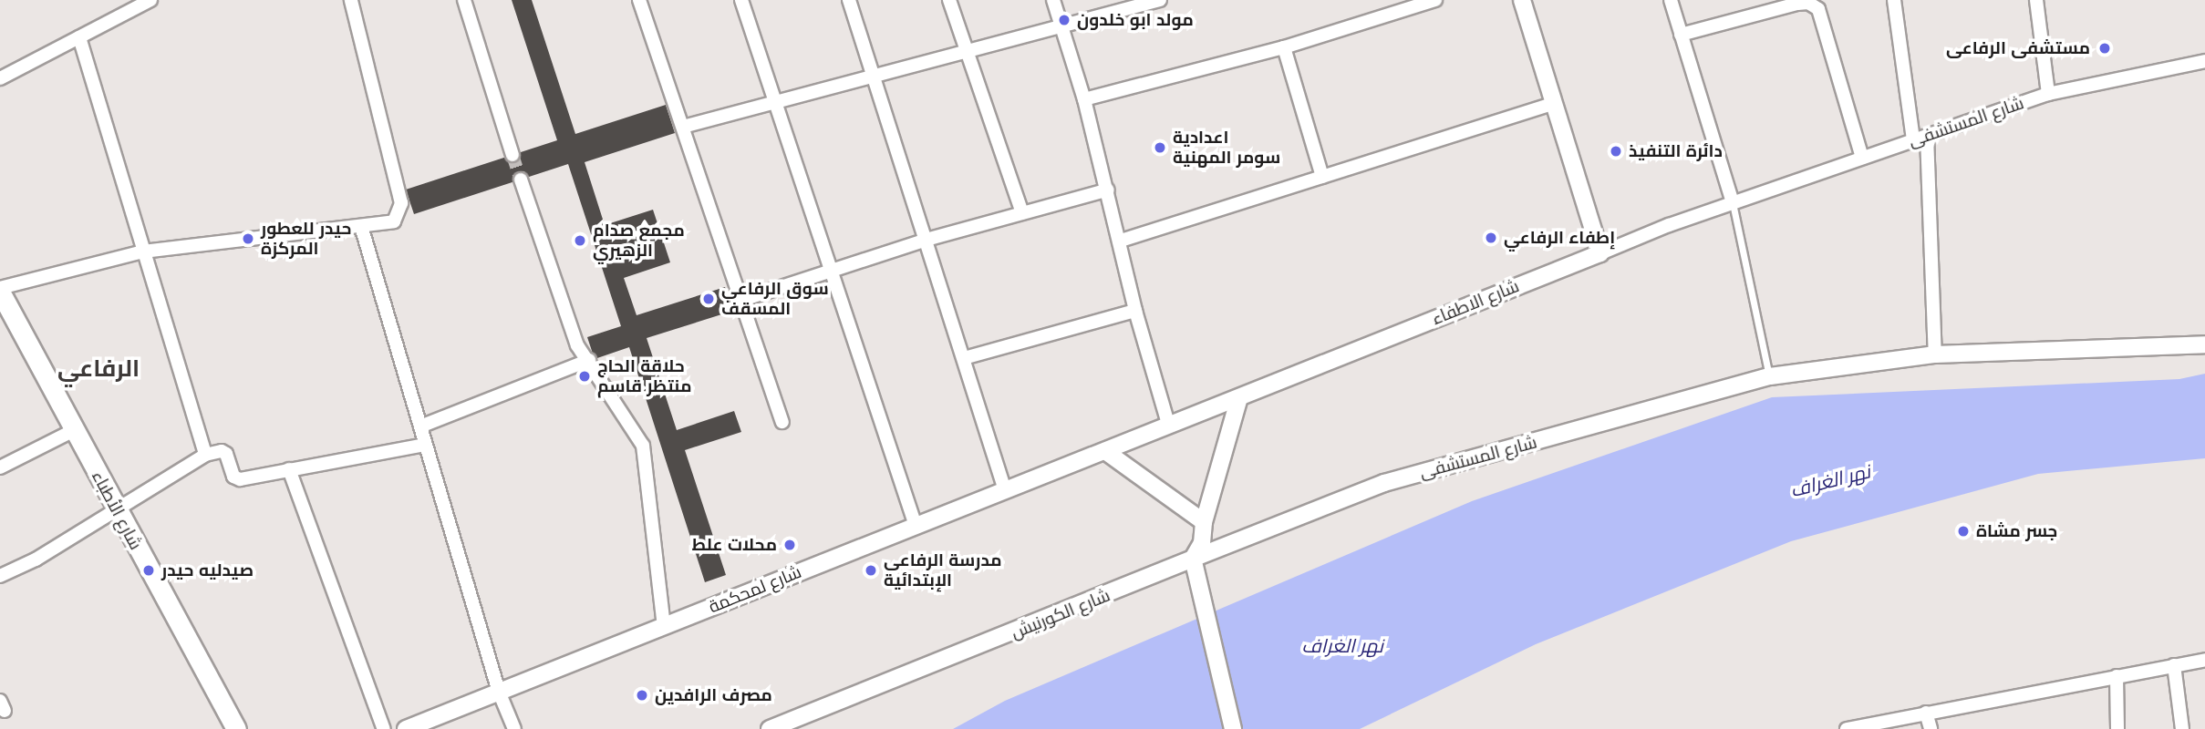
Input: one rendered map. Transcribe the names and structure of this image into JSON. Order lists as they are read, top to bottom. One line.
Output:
{"streets":{"main road":["شارع الأطباء"],"street":["شارع المستشفى","شارع الاطفاء","شارع لمحكمة","شارع الكورنيش"]},"crossings":[["شارع المستشفى","شارع الاطفاء"],["شارع المستشفى","شارع الكورنيش"],["شارع الاطفاء","شارع لمحكمة"]],"districts":["الرفاعي"],"water":["نهر الغراف"],"places":["مولد ابو خلدون","مستشفی الرفاعی","اعدادية سومر المهنية","دائرة التنفيذ","إطفاء الرفاعي","حيدر للعطور المركزة","مجمع صدام الزهيري","سوق الرفاعي المسقف","حلاقة الحاج منتظر قاسم","جسر مشاة","محلات علط","صيدليه حيدر","مدرسة الرفاعي الإبتدائية","مصرف الرافدين"]}
